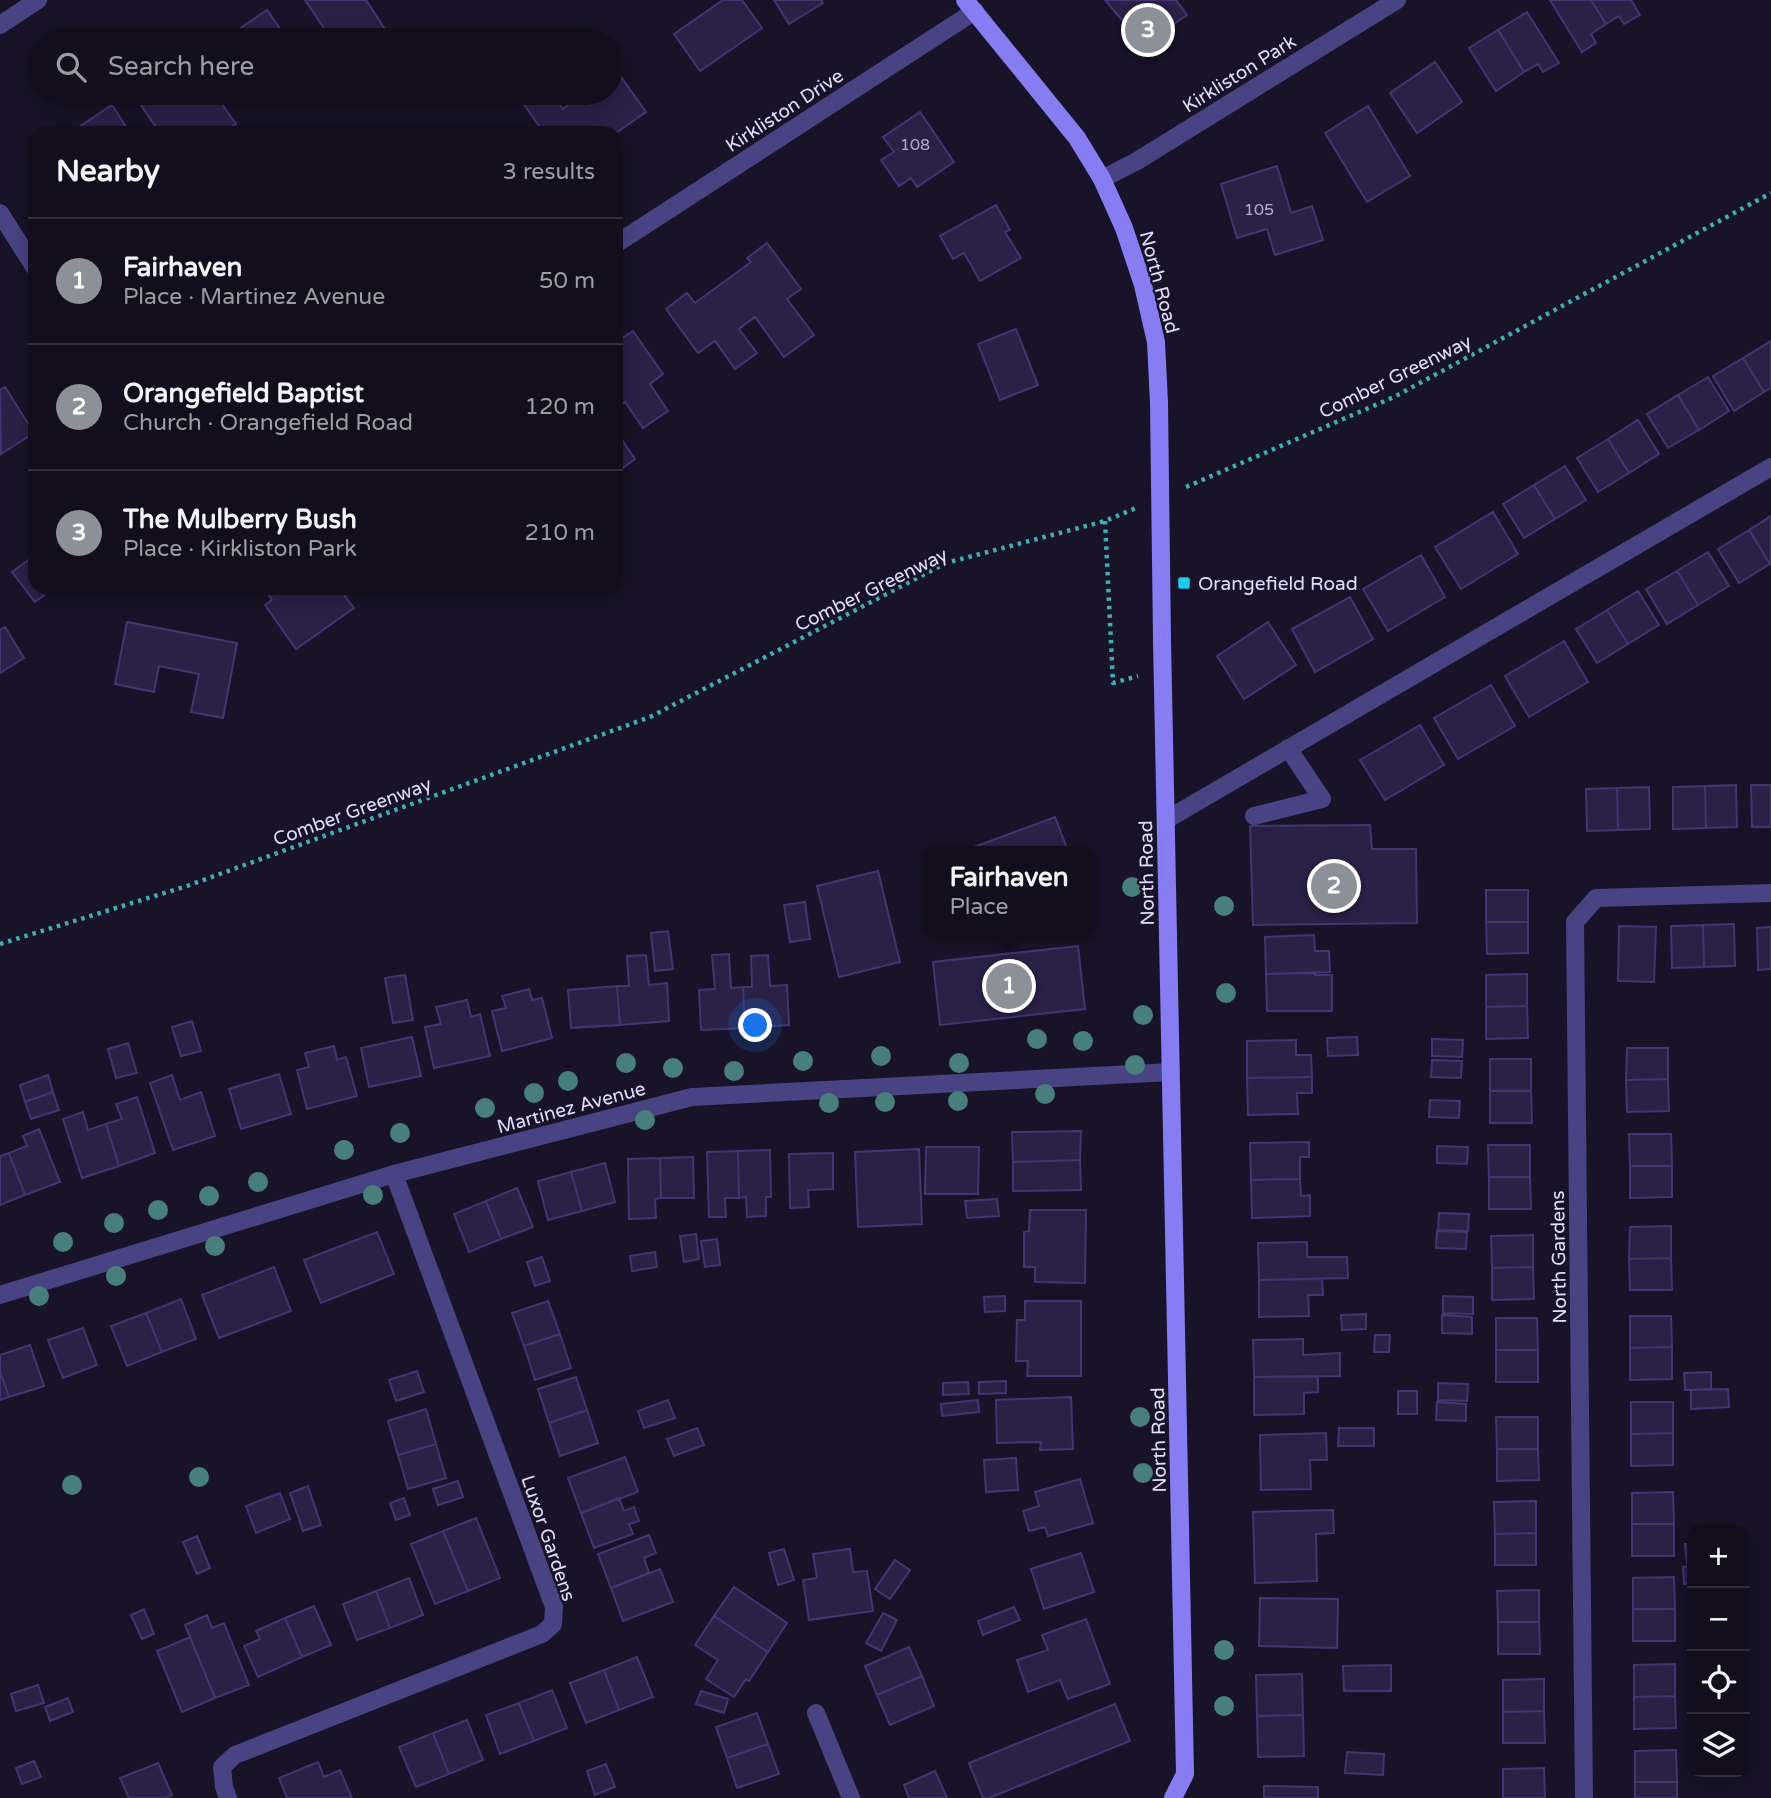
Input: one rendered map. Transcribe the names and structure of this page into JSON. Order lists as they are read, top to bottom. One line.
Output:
{"streets":{"street":["Kirkliston Park","Kirkliston Drive","North Road","Martinez Avenue","North Gardens","Luxor Gardens"],"path":["Comber Greenway"]},"crossings":[["Kirkliston Park","North Road"],["Kirkliston Drive","North Road"],["North Road","Martinez Avenue"],["Martinez Avenue","Luxor Gardens"]],"places":{"transit":["Orangefield Road"]},"house_numbers":["108","105"],"page":{"pins":["3","2","1"],"search":"Search here","heading":["Nearby","3 results"],"list":[{"mark":"1","name":"Fairhaven","note":"Place · Martinez Avenue","value":"50 m"},{"mark":"2","name":"Orangefield Baptist","note":"Church · Orangefield Road","value":"120 m"},{"mark":"3","name":"The Mulberry Bush","note":"Place · Kirkliston Park","value":"210 m"}],"popup":["Fairhaven","Place"],"map_buttons":["+","−"]}}
